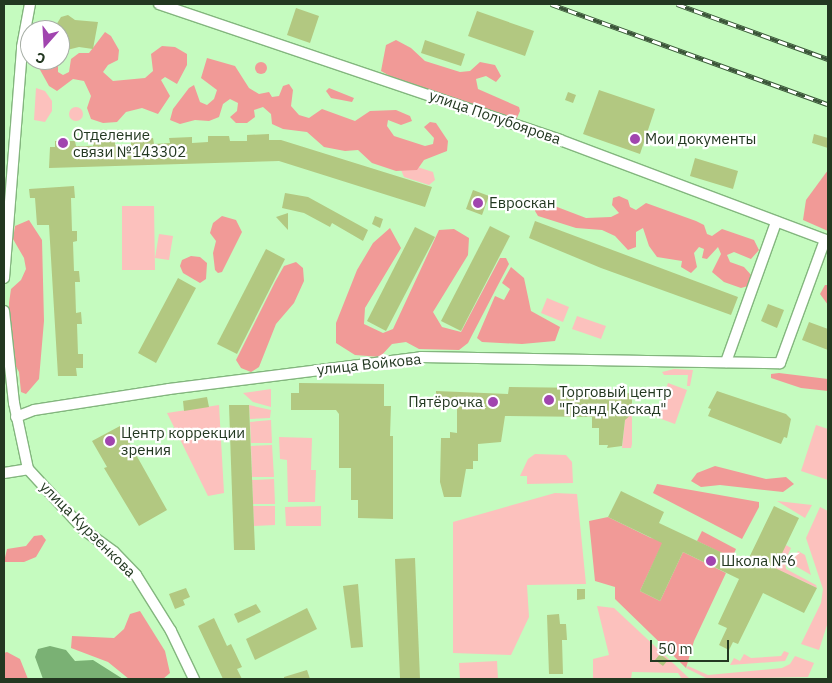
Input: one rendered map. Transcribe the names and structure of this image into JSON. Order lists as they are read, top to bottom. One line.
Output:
{"streets":{"street":["улица Полубоярова","улица Войкова","улица Курзенкова"]},"crossings":[["улица Полубоярова","улица Войкова"],["улица Войкова","улица Курзенкова"]],"places":["Мои документы","Отделение связи №143302","Евроскан","Торговый центр \"Гранд Каскад\"","Пятёрочка","Центр коррекции зрения","Школа №6"],"scale_bar":"50 m","north":"bottom"}
